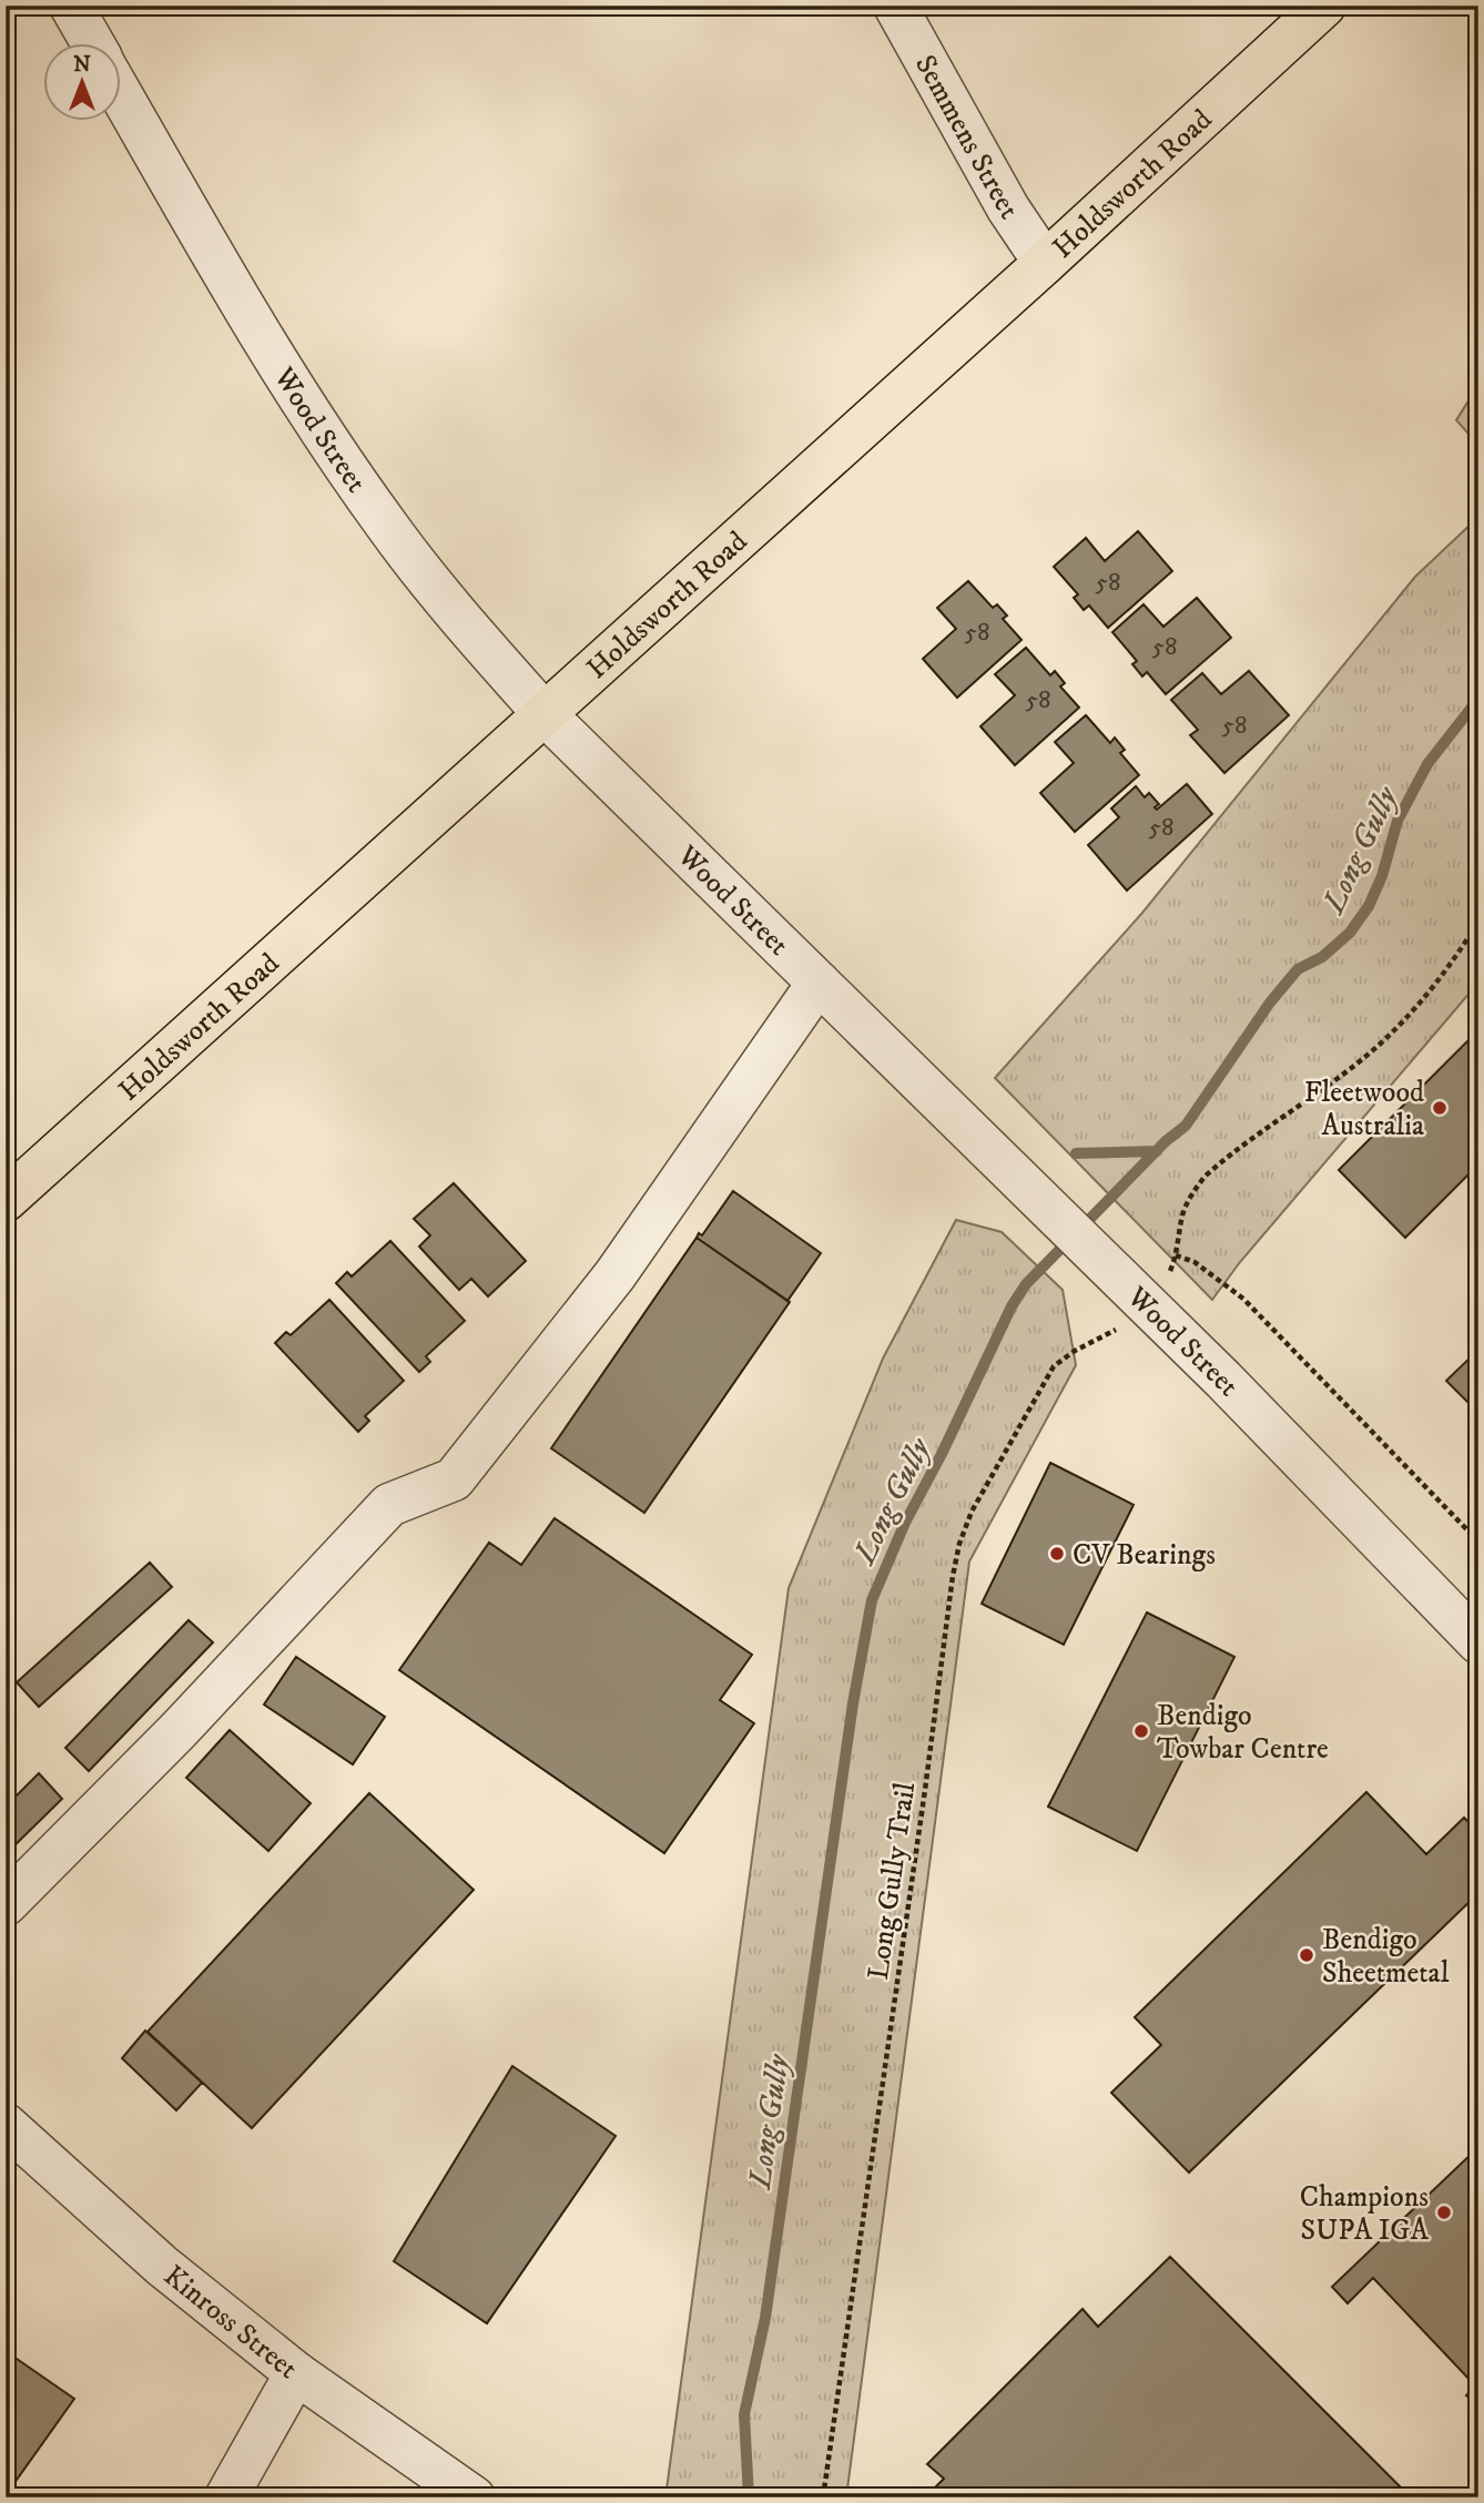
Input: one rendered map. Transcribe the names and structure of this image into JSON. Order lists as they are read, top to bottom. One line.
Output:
{"streets":{"main road":["Holdsworth Road"],"street":["Semmens Street","Wood Street","Kinross Street"],"path":["Long Gully Trail"]},"crossings":[["Semmens Street","Holdsworth Road"],["Holdsworth Road","Wood Street"]],"water":["Long Gully"],"places":["Fleetwood Australia","CV Bearings","Bendigo Towbar Centre","Bendigo Sheetmetal","Champions SUPA IGA"],"house_numbers":["58","58","58","58","58","58"],"north":"top"}
